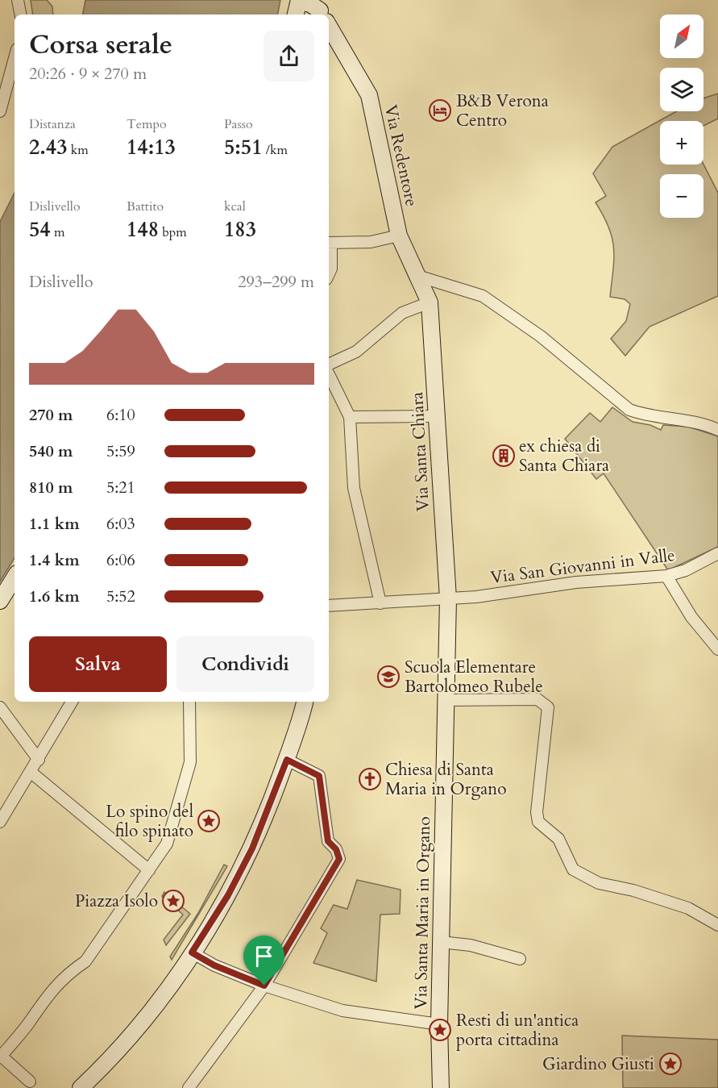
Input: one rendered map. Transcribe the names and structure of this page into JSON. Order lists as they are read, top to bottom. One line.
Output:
{"streets":{"main road":["Via Redentore","Via Santa Chiara","Via Santa Maria in Organo"],"street":["Via San Giovanni in Valle"]},"crossings":[["Via Redentore","Via Santa Chiara"],["Via Santa Chiara","Via San Giovanni in Valle"],["Via Santa Chiara","Via Santa Maria in Organo"],["Via San Giovanni in Valle","Via Santa Maria in Organo"]],"places":{"hotel":["B&B Verona Centro"],"building":["ex chiesa di Santa Chiara"],"school or university":["Scuola Elementare Bartolomeo Rubele"],"church":["Chiesa di Santa Maria in Organo"],"place":["Lo spino del filo spinato","Piazza Isolo","Resti di un'antica porta cittadina","Giardino Giusti"]},"north":"top right","page":{"map_buttons":["+","−"],"heading":["Corsa serale","20:26 · 9 × 270 m"],"stats":[["Distanza","2.43 km"],["Tempo","14:13"],["Passo","5:51 /km"],["Dislivello","54 m"],["Battito","148 bpm"],["kcal","183"]],"chart":["Dislivello","293–299 m"],"list":[{"name":"270 m","note":"6:10"},{"name":"540 m","note":"5:59"},{"name":"810 m","note":"5:21"},{"name":"1.1 km","note":"6:03"},{"name":"1.4 km","note":"6:06"},{"name":"1.6 km","note":"5:52"}],"buttons":["Salva","Condividi"]}}
